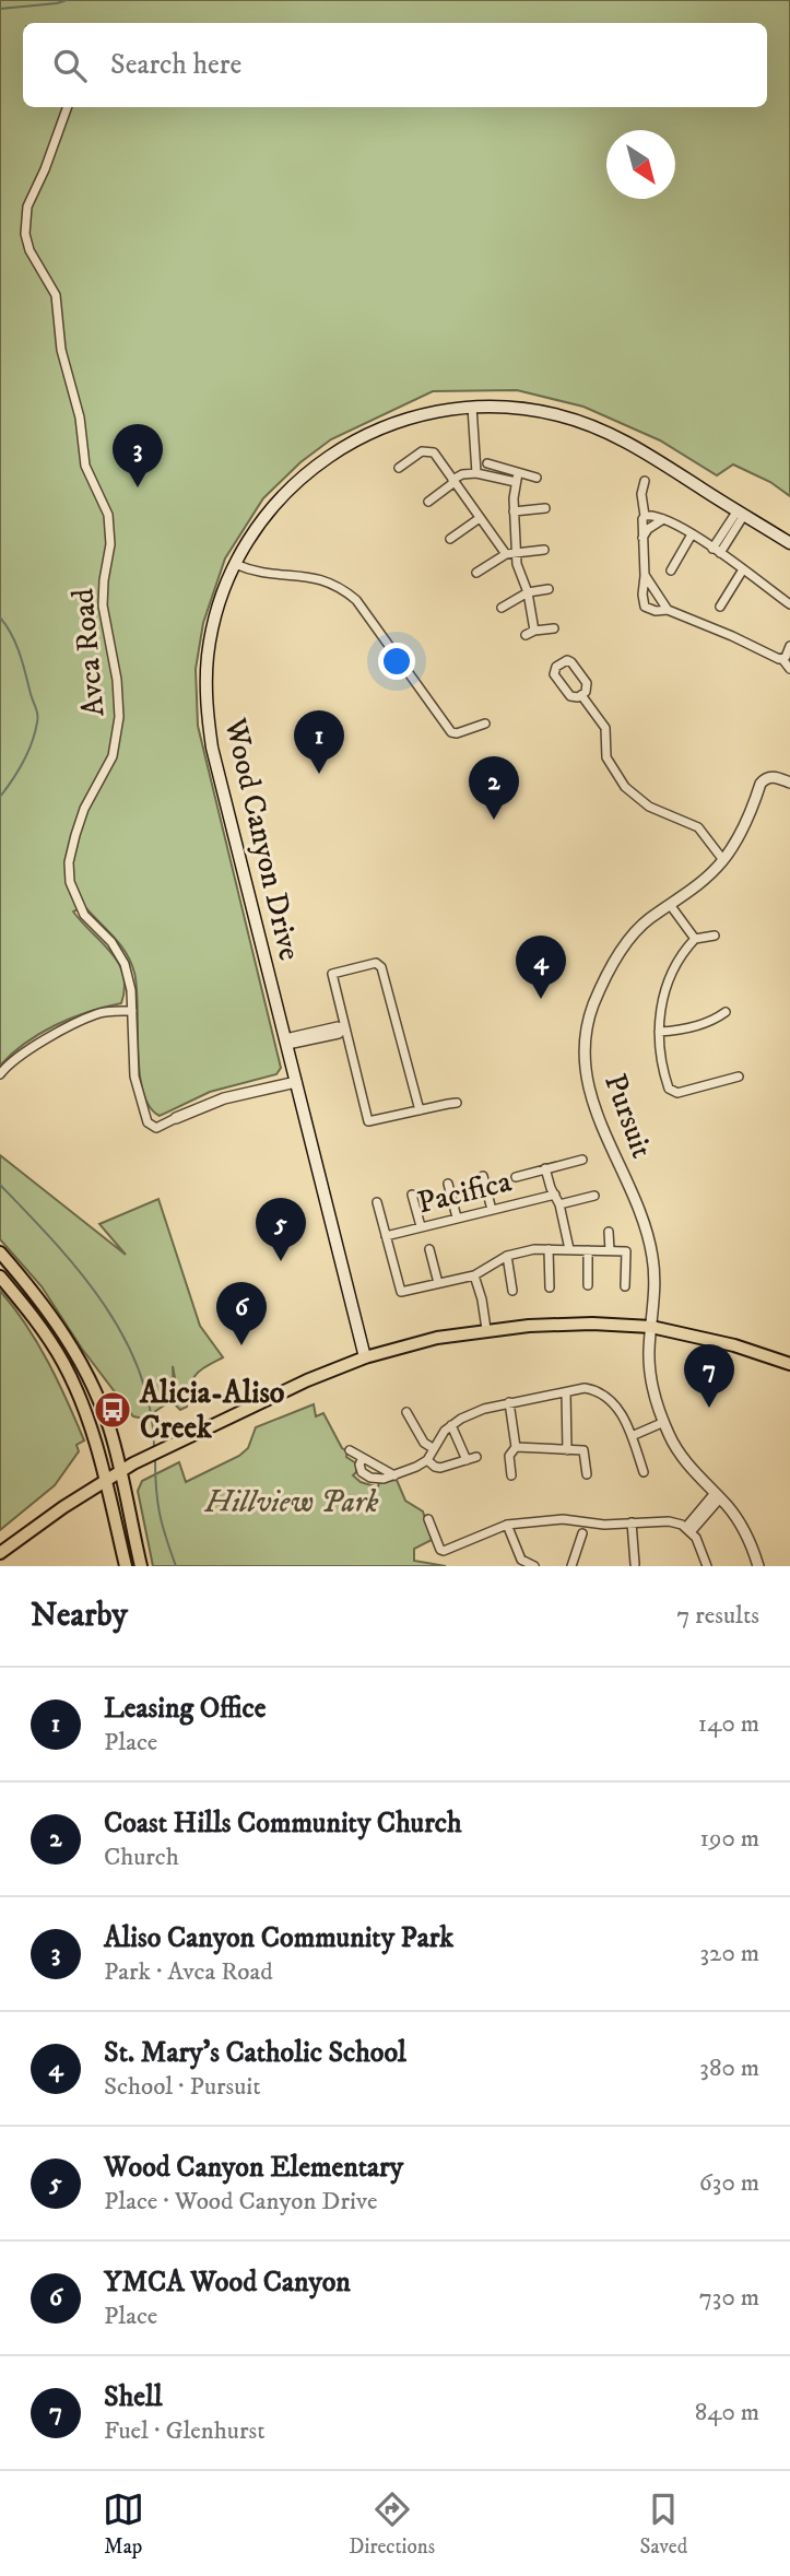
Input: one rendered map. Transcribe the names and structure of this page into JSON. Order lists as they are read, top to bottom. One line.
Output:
{"streets":{"main road":["Wood Canyon Drive"],"street":["Avca Road","Pursuit","Pacifica"]},"parks":["Hillview Park"],"places":{"bus stop":["Alicia-Aliso Creek"]},"north":"bottom right","page":{"search":"Search here","pins":["3","1","2","4","5","6","7"],"heading":["Nearby","7 results"],"list":[{"mark":"1","name":"Leasing Office","note":"Place","value":"140 m"},{"mark":"2","name":"Coast Hills Community Church","note":"Church","value":"190 m"},{"mark":"3","name":"Aliso Canyon Community Park","note":"Park · Avca Road","value":"320 m"},{"mark":"4","name":"St. Mary's Catholic School","note":"School · Pursuit","value":"380 m"},{"mark":"5","name":"Wood Canyon Elementary","note":"Place · Wood Canyon Drive","value":"630 m"},{"mark":"6","name":"YMCA Wood Canyon","note":"Place","value":"730 m"},{"mark":"7","name":"Shell","note":"Fuel · Glenhurst","value":"840 m"}],"nav":["Map","Directions","Saved"]}}
